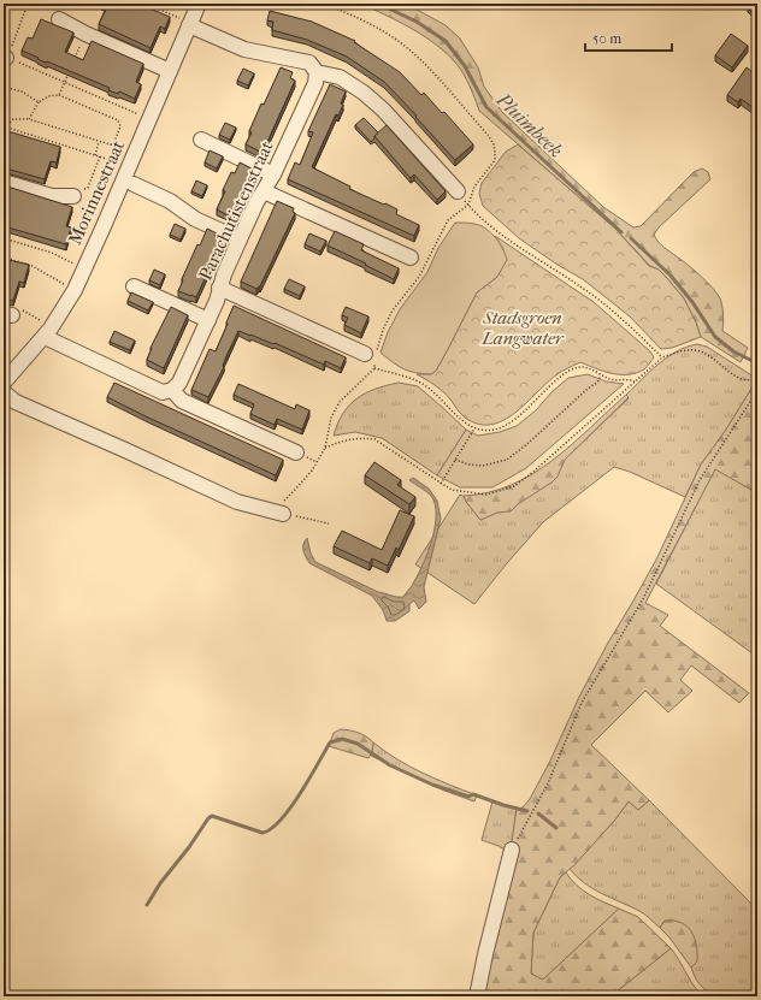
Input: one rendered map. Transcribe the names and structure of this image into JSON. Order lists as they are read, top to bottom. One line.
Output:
{"streets":{"street":["Morinnestraat","Parachutistenstraat"]},"water":["Pluimbeek"],"parks":["Stadsgroen Langwater"],"scale_bar":"50 m"}
